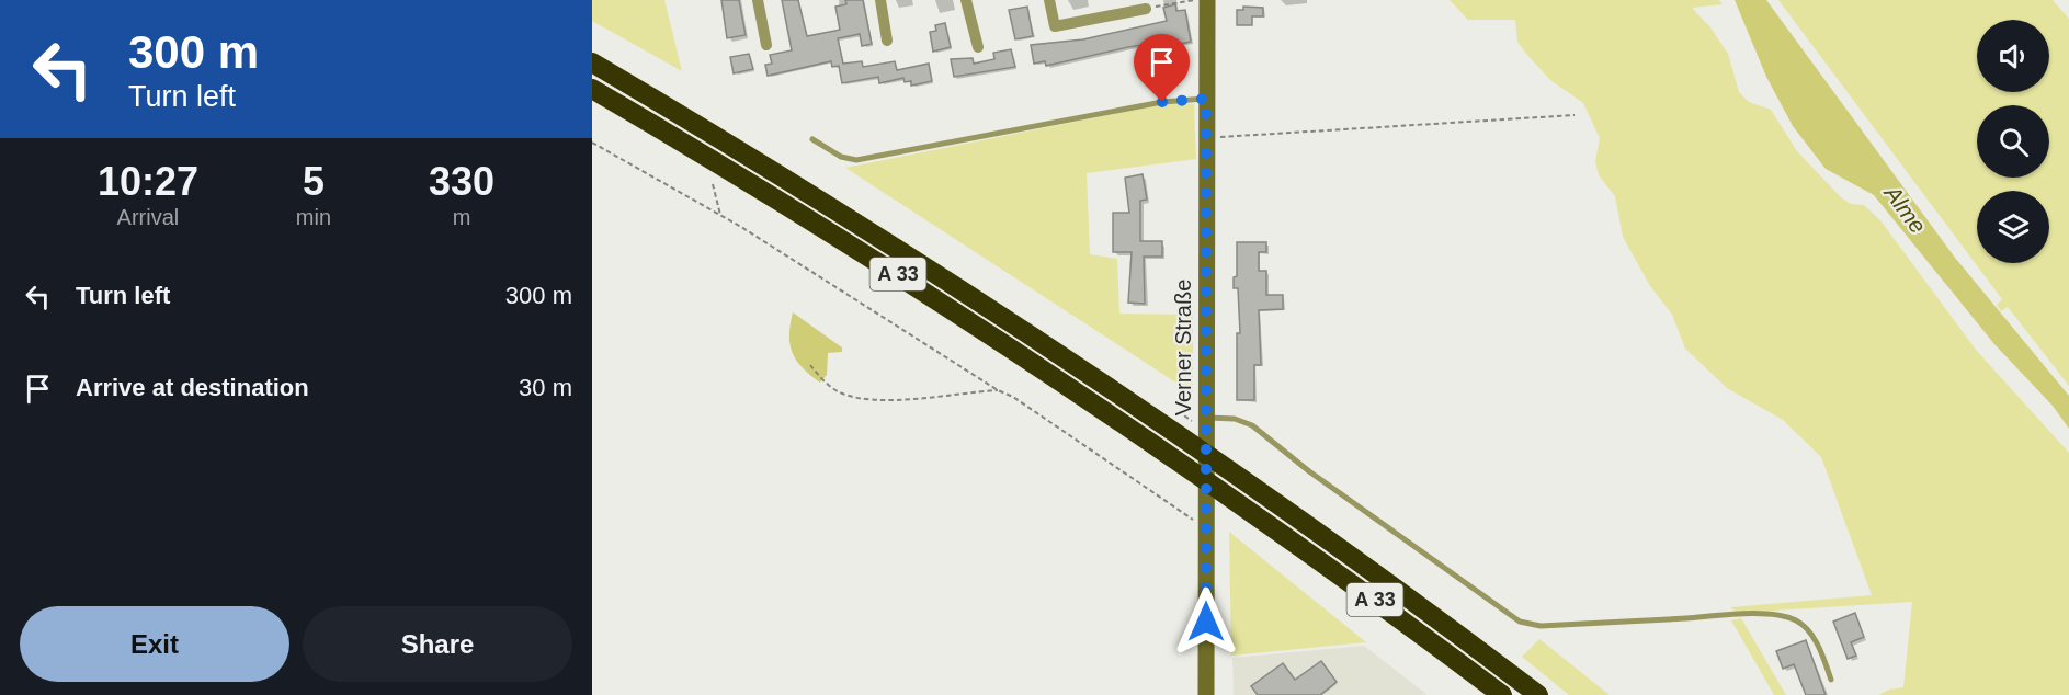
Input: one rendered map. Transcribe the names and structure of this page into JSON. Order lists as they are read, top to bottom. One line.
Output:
{"streets":{"highway":["A 33"],"main road":["Verner Straße"]},"water":["Alme"],"page":{"turn":["300 m","Turn left"],"eta":["10:27","Arrival","5","min","330","m"],"list":[{"name":"Turn left","value":"300 m"},{"name":"Arrive at destination","value":"30 m"}],"buttons":["Exit","Share"]}}
